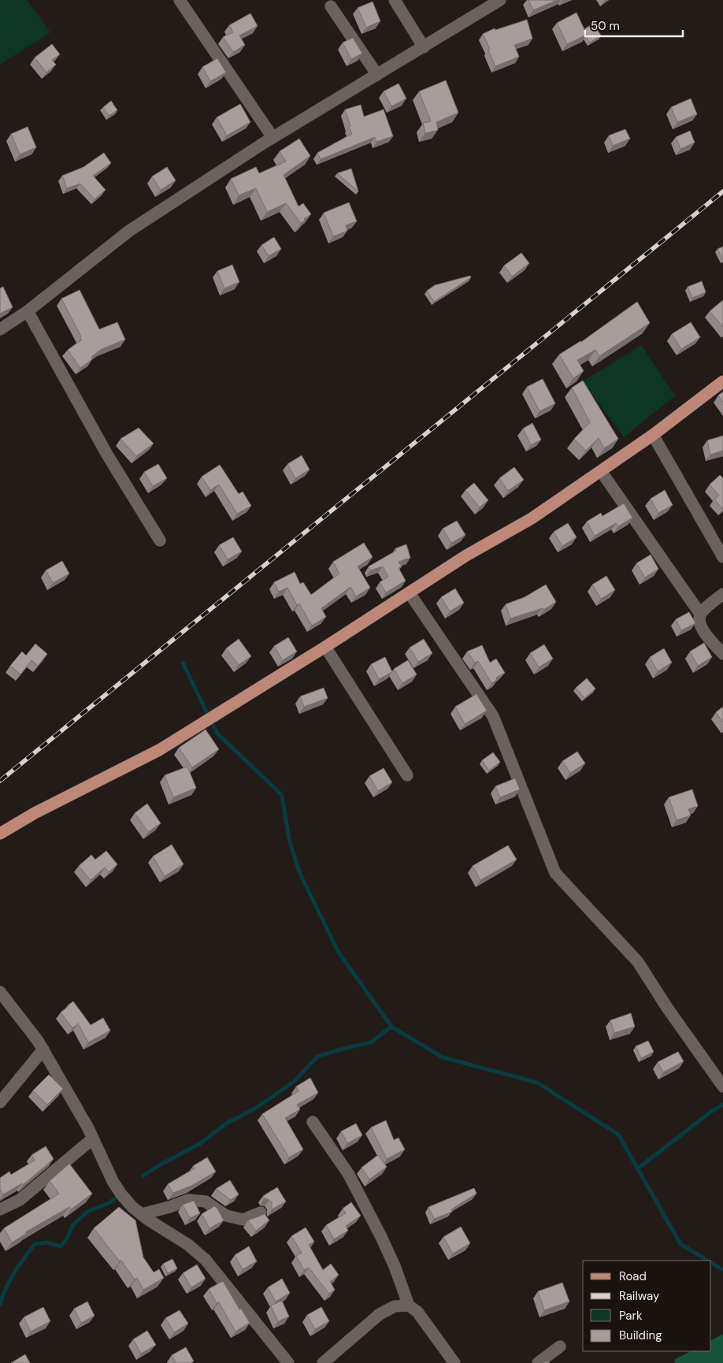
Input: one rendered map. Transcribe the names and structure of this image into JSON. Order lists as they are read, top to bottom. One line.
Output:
{"legend":["Road","Railway","Park","Building"],"scale_bar":"50 m"}
